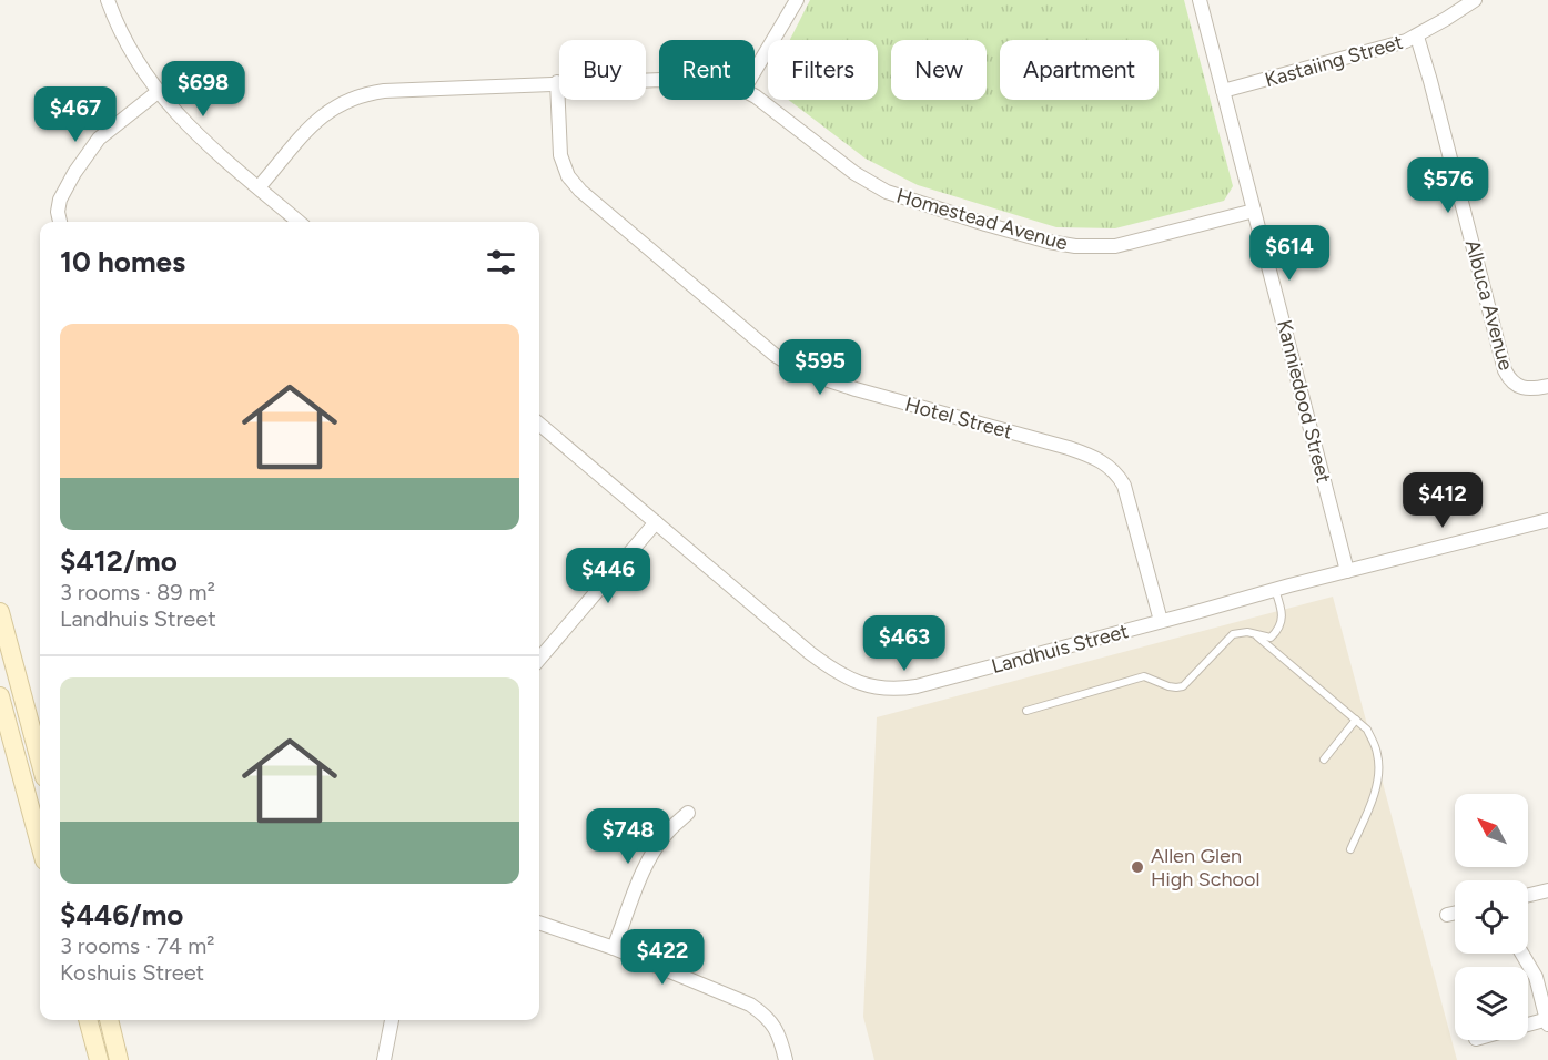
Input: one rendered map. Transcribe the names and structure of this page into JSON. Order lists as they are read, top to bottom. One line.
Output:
{"streets":{"street":["Kastaiing Street","Homestead Avenue","Albuca Avenue","Kanniedood Street","Hotel Street","Landhuis Street"]},"crossings":[["Kastaiing Street","Albuca Avenue"],["Kastaiing Street","Kanniedood Street"],["Homestead Avenue","Kanniedood Street"],["Homestead Avenue","Hotel Street"],["Kanniedood Street","Landhuis Street"],["Hotel Street","Landhuis Street"]],"places":["Allen Glen High School"],"north":"top left","page":{"chip":["Buy","Rent","Filters","New","Apartment"],"price":["$698","$467","$576","$614","$595","$412","$446","$463","$748","$422"],"heading":"10 homes","list":[{"name":"$412/mo","note":"3 rooms · 89 m² · Landhuis Street"},{"name":"$446/mo","note":"3 rooms · 74 m² · Koshuis Street"}]}}
